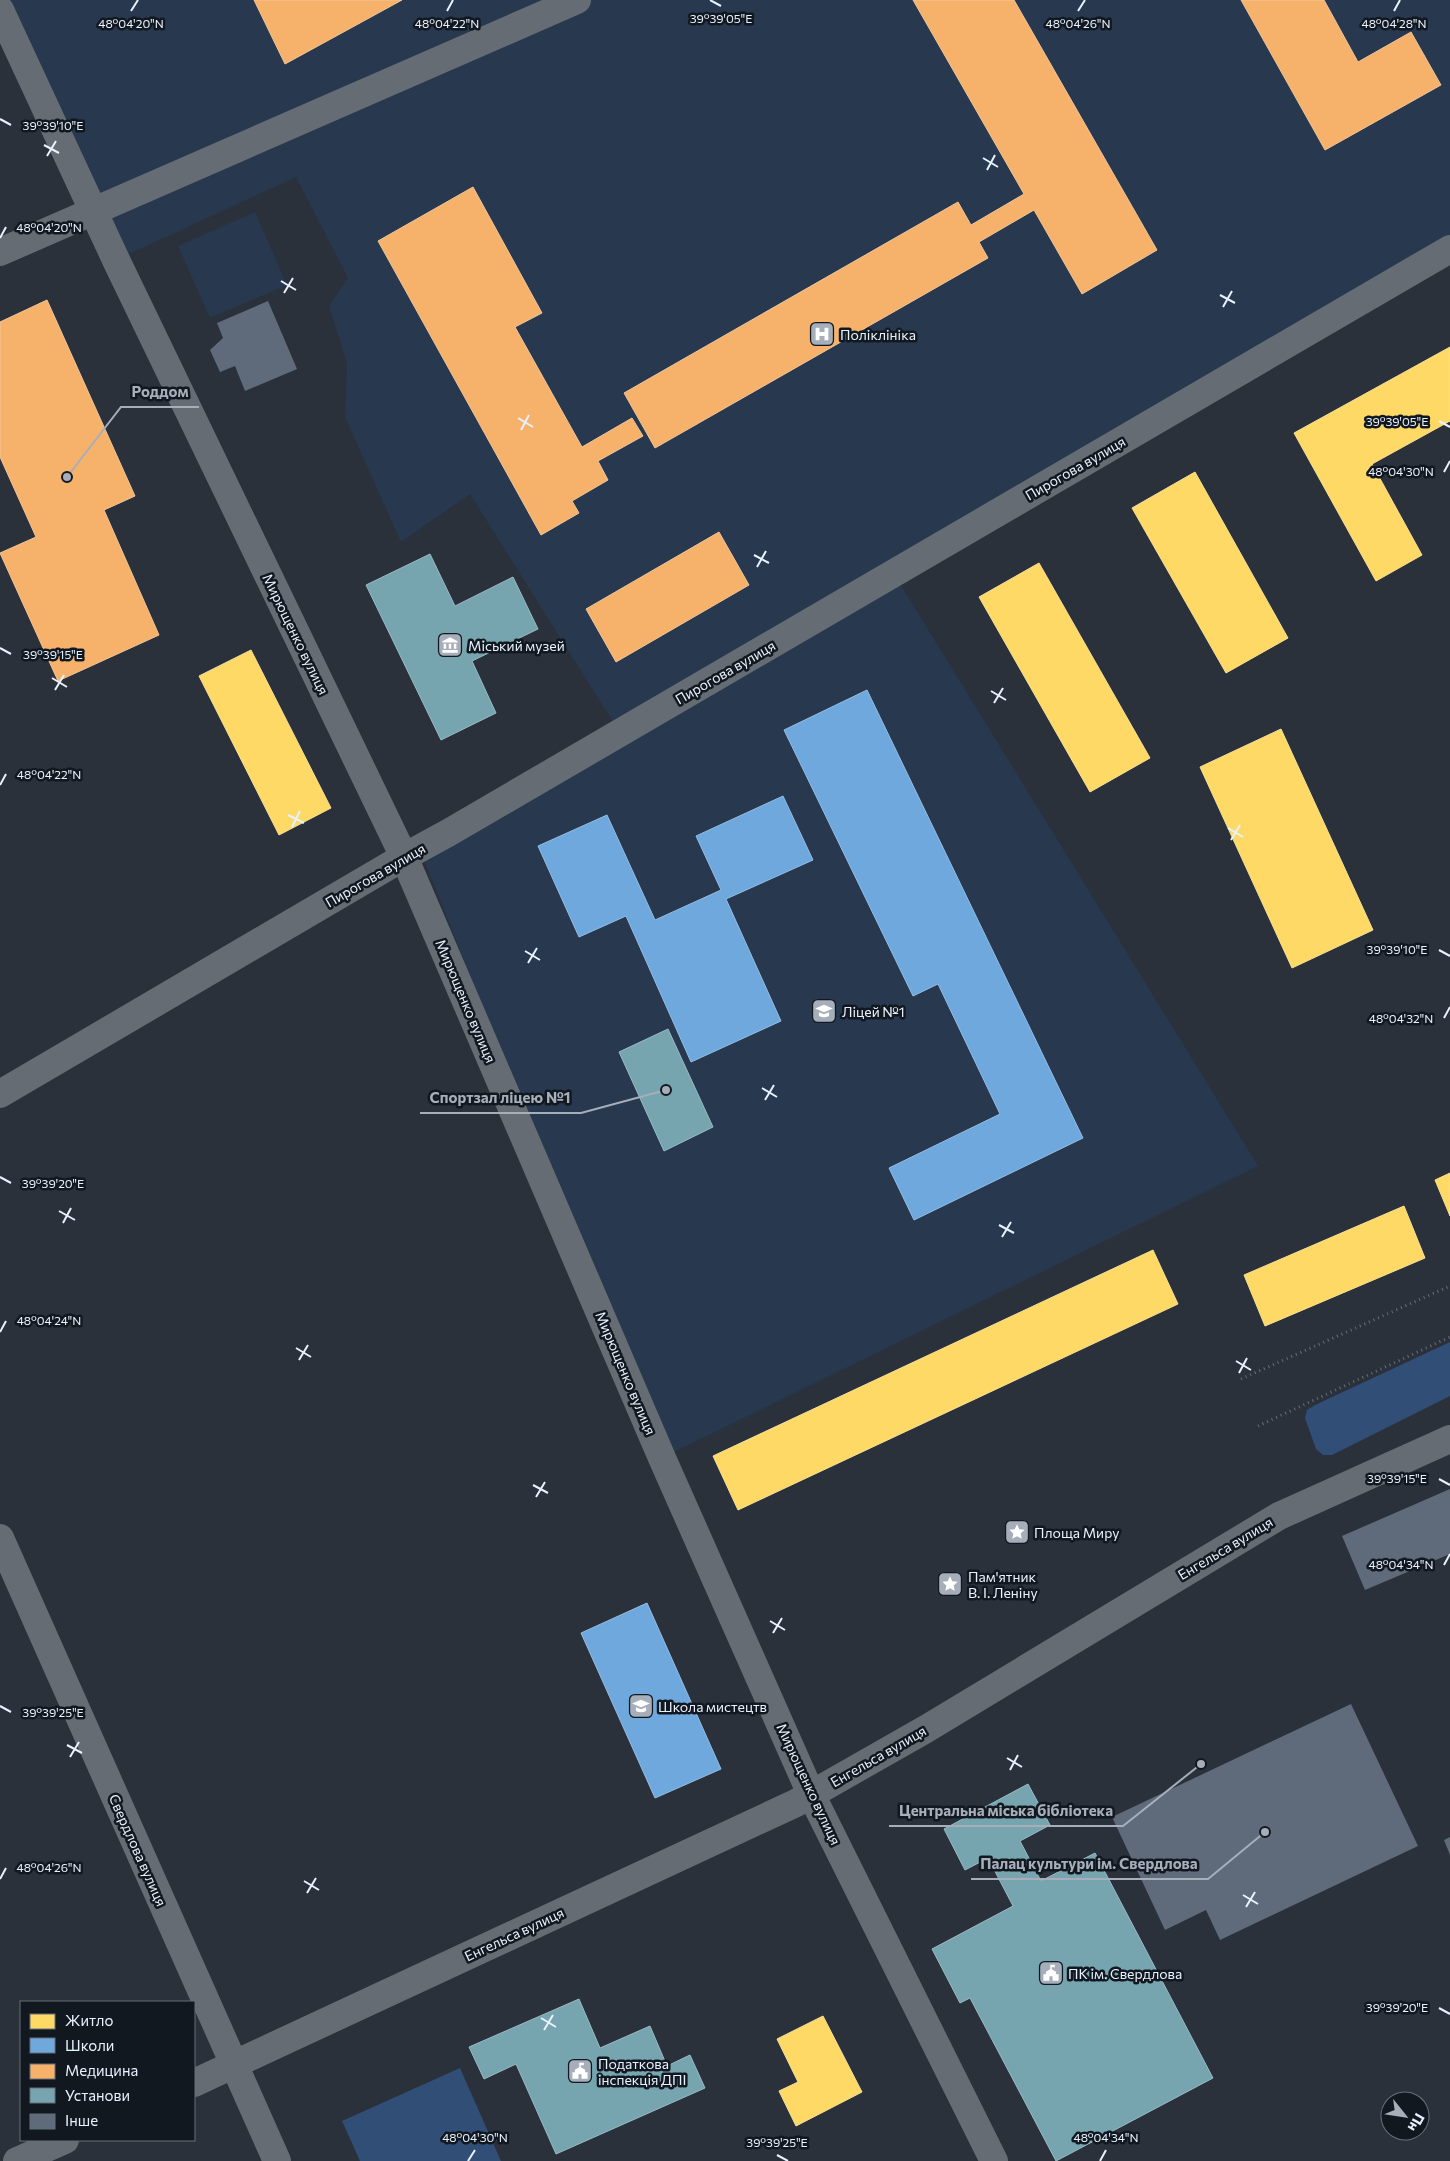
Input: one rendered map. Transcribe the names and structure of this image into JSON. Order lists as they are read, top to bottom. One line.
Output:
{"streets":{"street":["Пирогова вулиця","Мирющенко вулиця","Енгельса вулиця","Свердлова вулиця"]},"crossings":[["Пирогова вулиця","Мирющенко вулиця"],["Мирющенко вулиця","Енгельса вулиця"],["Енгельса вулиця","Свердлова вулиця"]],"places":{"hospital":["Поліклініка"],"other":["Роддом","Спортзал ліцею №1","Центральна міська бібліотека","Палац культури ім. Свердлова"],"museum":["Міський музей"],"school or university":["Ліцей №1","Школа мистецтв"],"place":["Площа Миру","Пам'ятник В. І. Леніну"],"public building":["ПК ім. Свердлова","Податкова інспекція ДПІ"]},"legend":["Житло","Школи","Медицина","Установи","Інше"],"north":"bottom right","coordinates":["39°39'05\"E","48°04'20\"N","48°04'22\"N","48°04'26\"N","48°04'28\"N","39°39'10\"E","48°04'30\"N","39°39'15\"E","48°04'32\"N","39°39'20\"E","48°04'24\"N","48°04'34\"N","39°39'25\"E"]}
